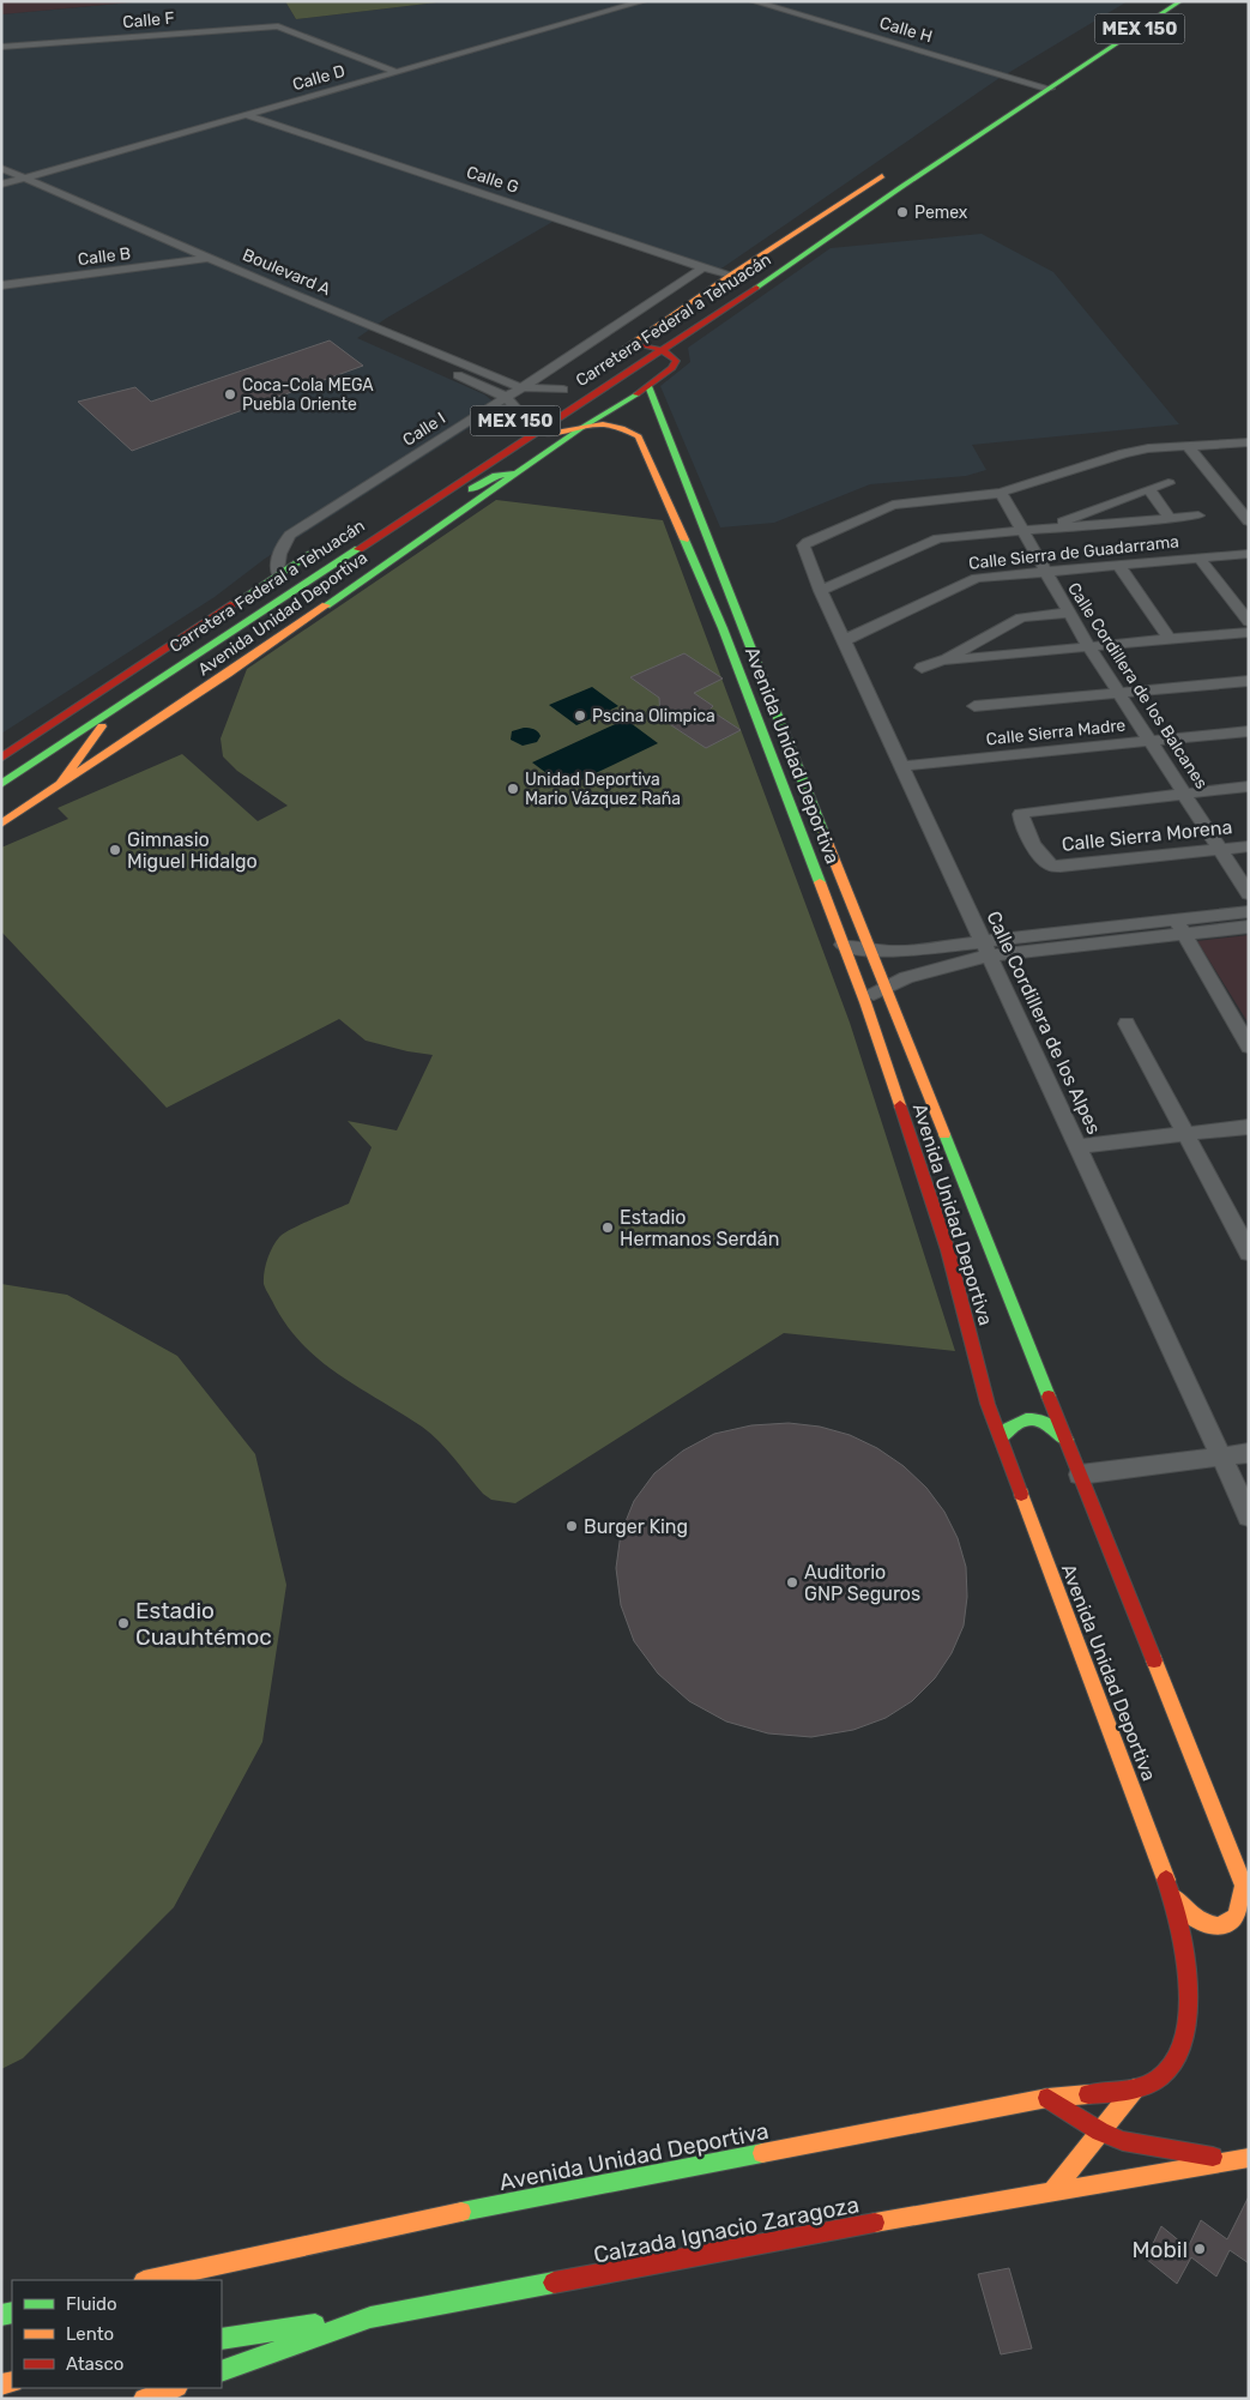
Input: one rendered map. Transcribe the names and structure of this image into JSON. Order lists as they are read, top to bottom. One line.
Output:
{"streets":{"street":["Calle F","MEX 150","Calle H","Calle D","Calle G","Calle B","Boulevard A","Carretera Federal a Tehuacán","Calle I","Calle Sierra de Guadarrama","Avenida Unidad Deportiva","Calle Cordillera de los Balcanes","Calle Sierra Madre","Calle Sierra Morena","Calle Cordillera de los Alpes","Calzada Ignacio Zaragoza"]},"crossings":[["Calle F","Calle D"],["Calle H","Carretera Federal a Tehuacán"],["Calle D","Calle G"],["Calle D","Boulevard A"],["Calle G","Carretera Federal a Tehuacán"],["Calle G","Calle I"],["Calle B","Boulevard A"],["Boulevard A","Carretera Federal a Tehuacán"],["Boulevard A","Calle I"],["Carretera Federal a Tehuacán","Calle I"],["Carretera Federal a Tehuacán","Avenida Unidad Deportiva"],["Calle Sierra de Guadarrama","Calle Cordillera de los Balcanes"],["Calle Sierra de Guadarrama","Calle Cordillera de los Alpes"],["Avenida Unidad Deportiva","Calzada Ignacio Zaragoza"],["Calle Cordillera de los Balcanes","Calle Sierra Madre"],["Calle Cordillera de los Balcanes","Calle Sierra Morena"],["Calle Cordillera de los Balcanes","Calle Cordillera de los Alpes"],["Calle Sierra Madre","Calle Cordillera de los Alpes"]],"places":["Pemex","Coca-Cola MEGA Puebla Oriente","Pscina Olimpica","Unidad Deportiva Mario Vázquez Raña","Gimnasio Miguel Hidalgo","Estadio Hermanos Serdán","Burger King","Auditorio GNP Seguros","Estadio Cuauhtémoc","Mobil"],"legend":["Fluido","Lento","Atasco"]}
